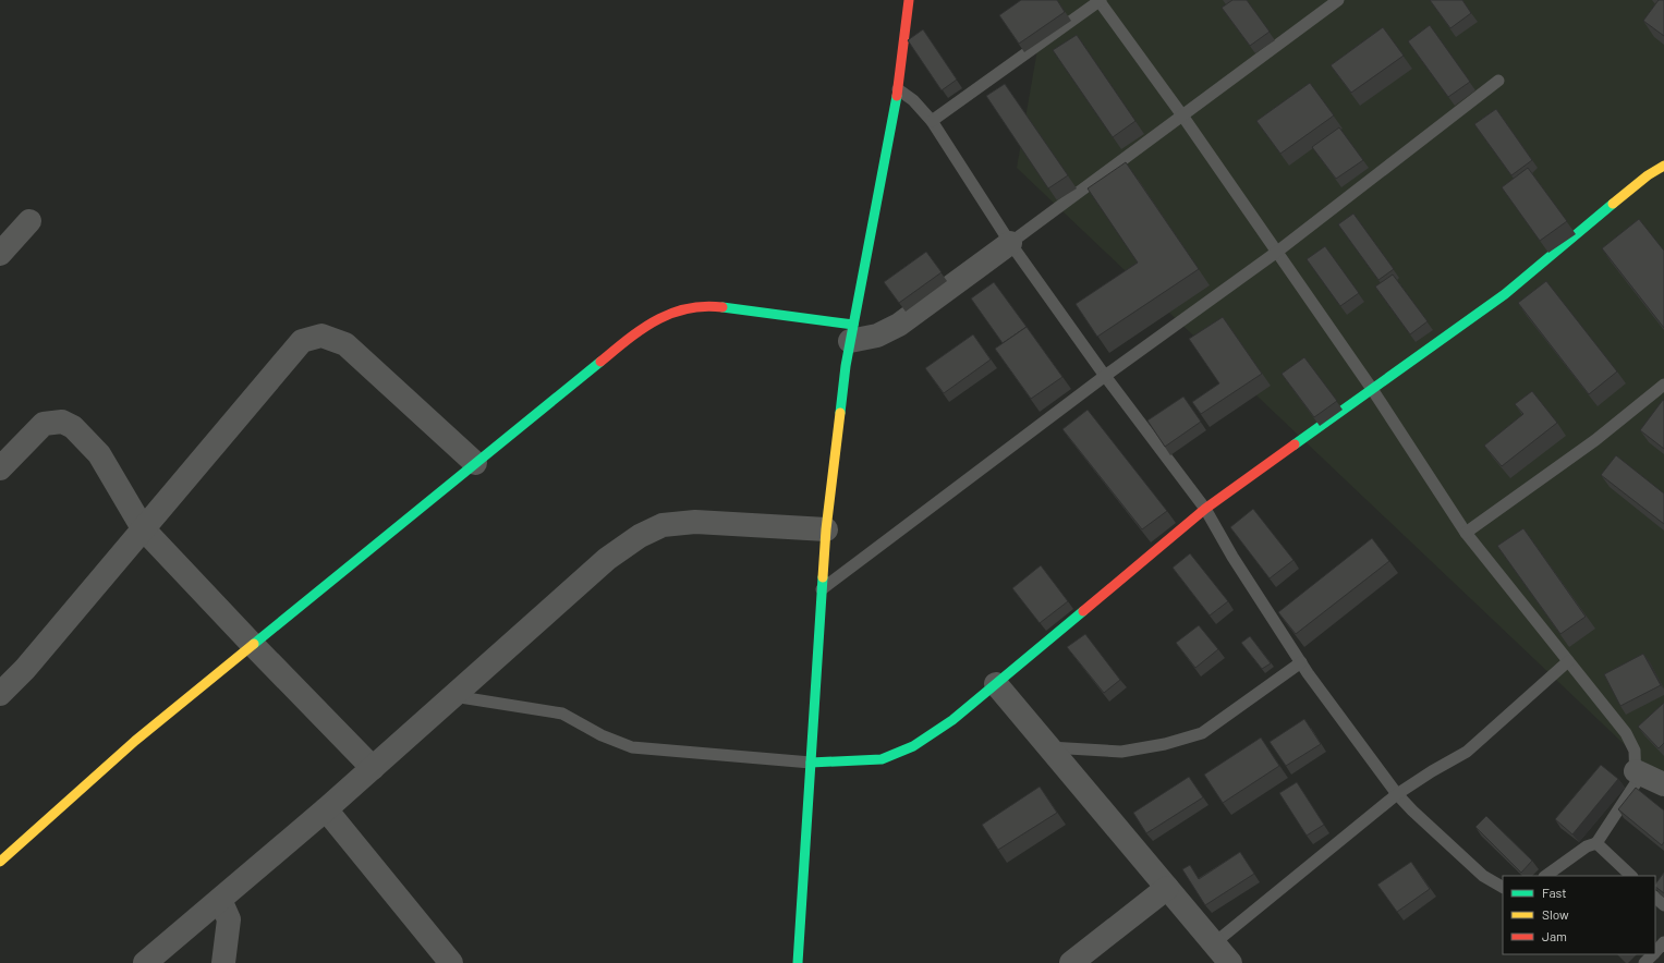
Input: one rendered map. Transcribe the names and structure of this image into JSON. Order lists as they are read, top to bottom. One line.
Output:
{"legend":["Fast","Slow","Jam"]}
